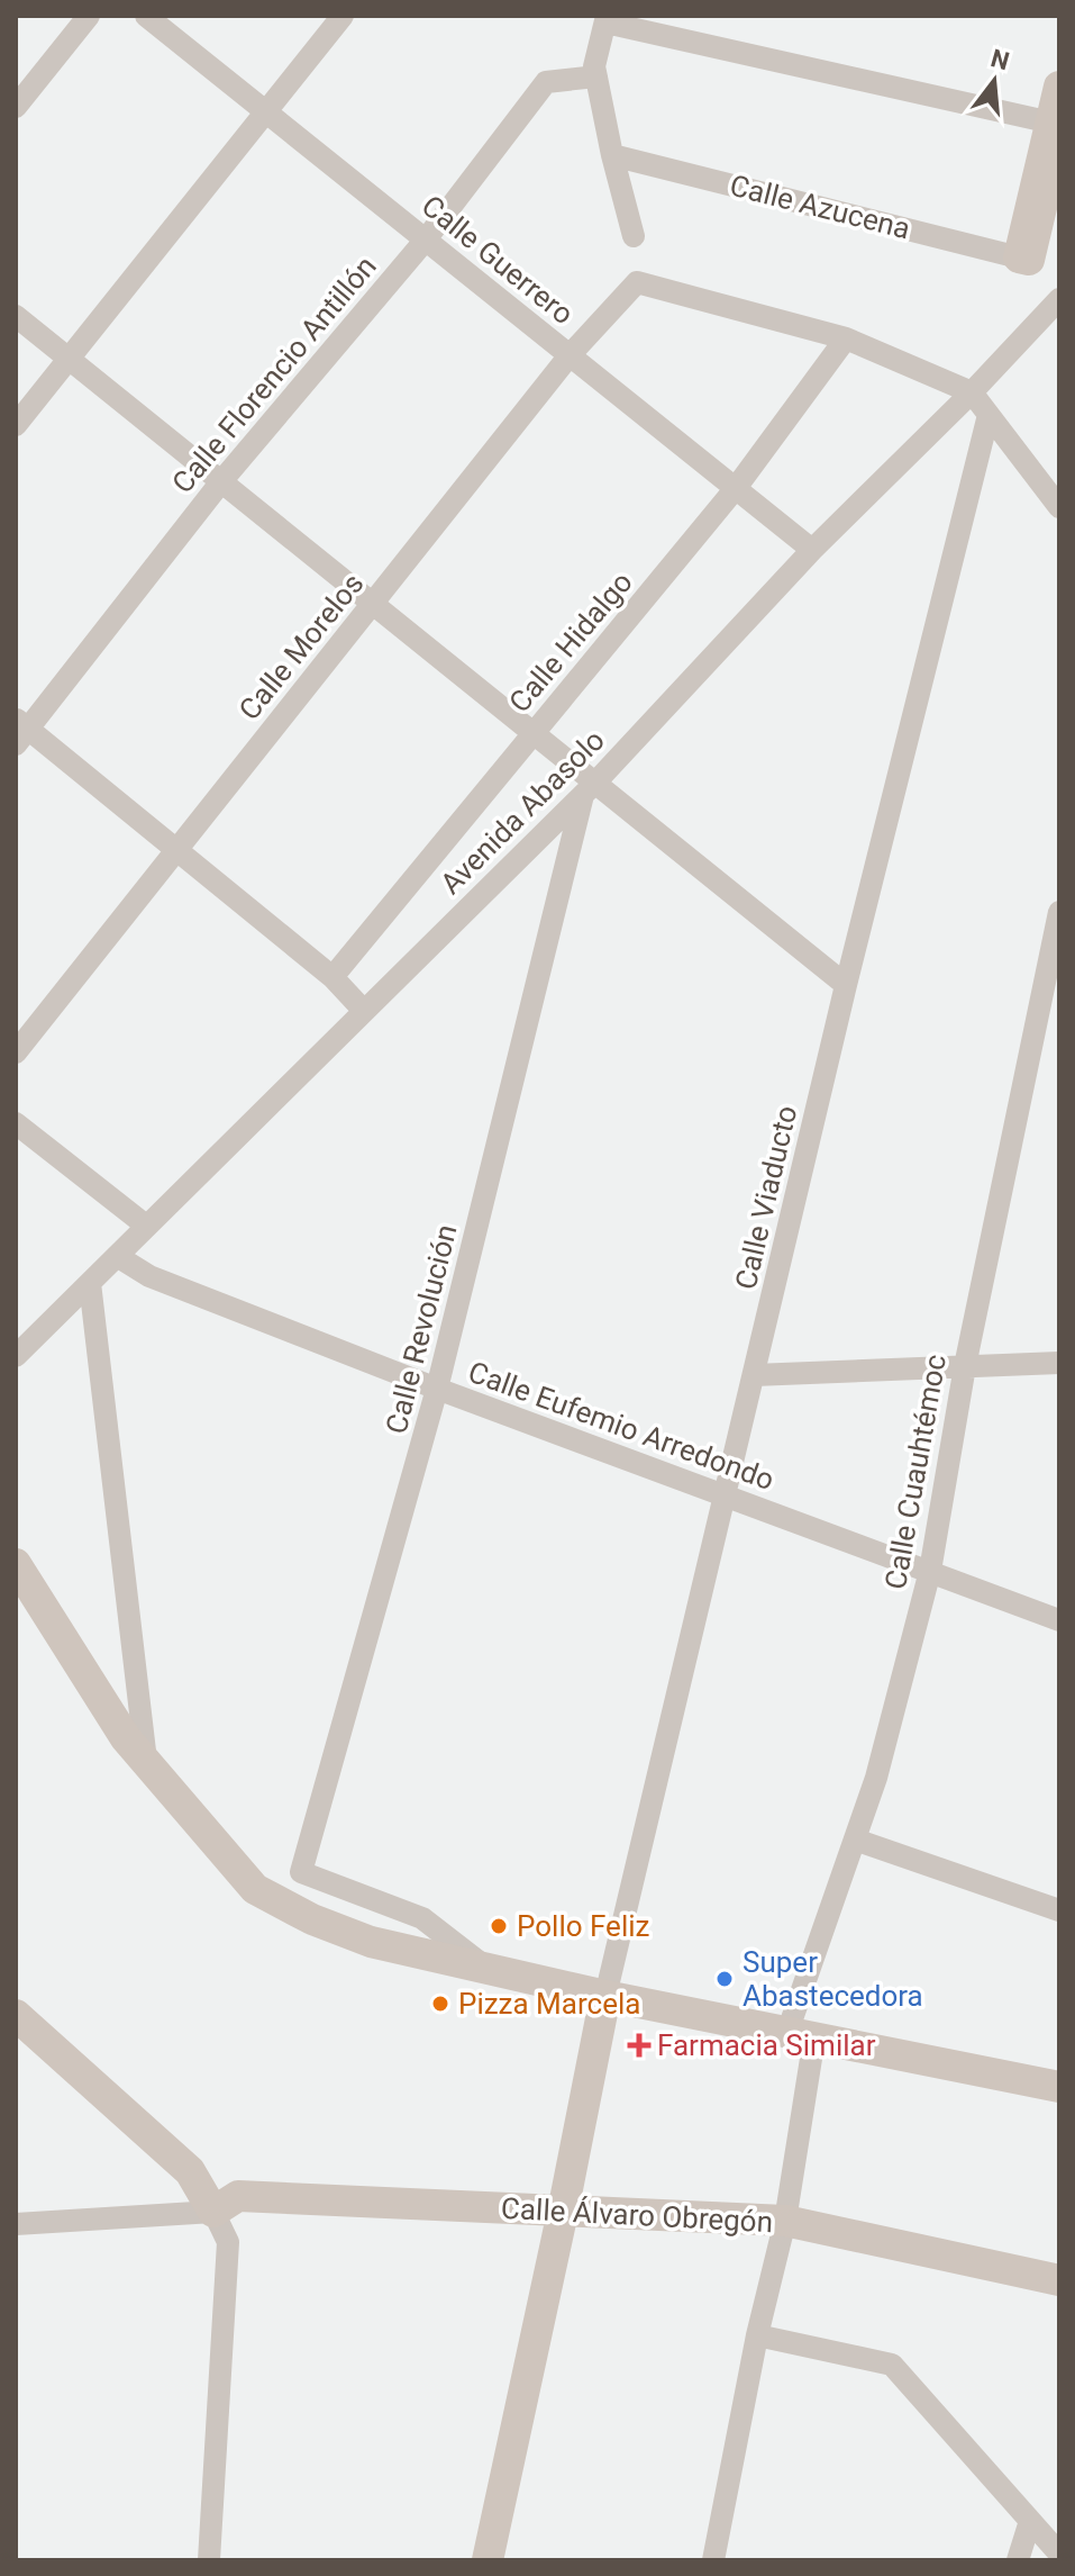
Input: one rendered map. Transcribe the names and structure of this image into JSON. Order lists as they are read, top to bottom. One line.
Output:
{"streets":{"street":["Calle Azucena","Calle Guerrero","Calle Florencio Antillón","Calle Hidalgo","Calle Morelos","Avenida Abasolo","Calle Viaducto","Calle Revolución","Calle Eufemio Arredondo","Calle Cuauhtémoc","Calle Álvaro Obregón"]},"crossings":[["Calle Guerrero","Calle Florencio Antillón"],["Calle Guerrero","Calle Hidalgo"],["Calle Guerrero","Calle Morelos"],["Calle Guerrero","Avenida Abasolo"],["Calle Hidalgo","Calle Morelos"],["Avenida Abasolo","Calle Revolución"],["Avenida Abasolo","Calle Eufemio Arredondo"],["Calle Viaducto","Calle Eufemio Arredondo"],["Calle Revolución","Calle Eufemio Arredondo"],["Calle Eufemio Arredondo","Calle Cuauhtémoc"],["Calle Cuauhtémoc","Calle Álvaro Obregón"]],"places":{"other":["Pollo Feliz","Super Abastecedora","Pizza Marcela"],"health":["Farmacia Similar"]},"north":"top"}
